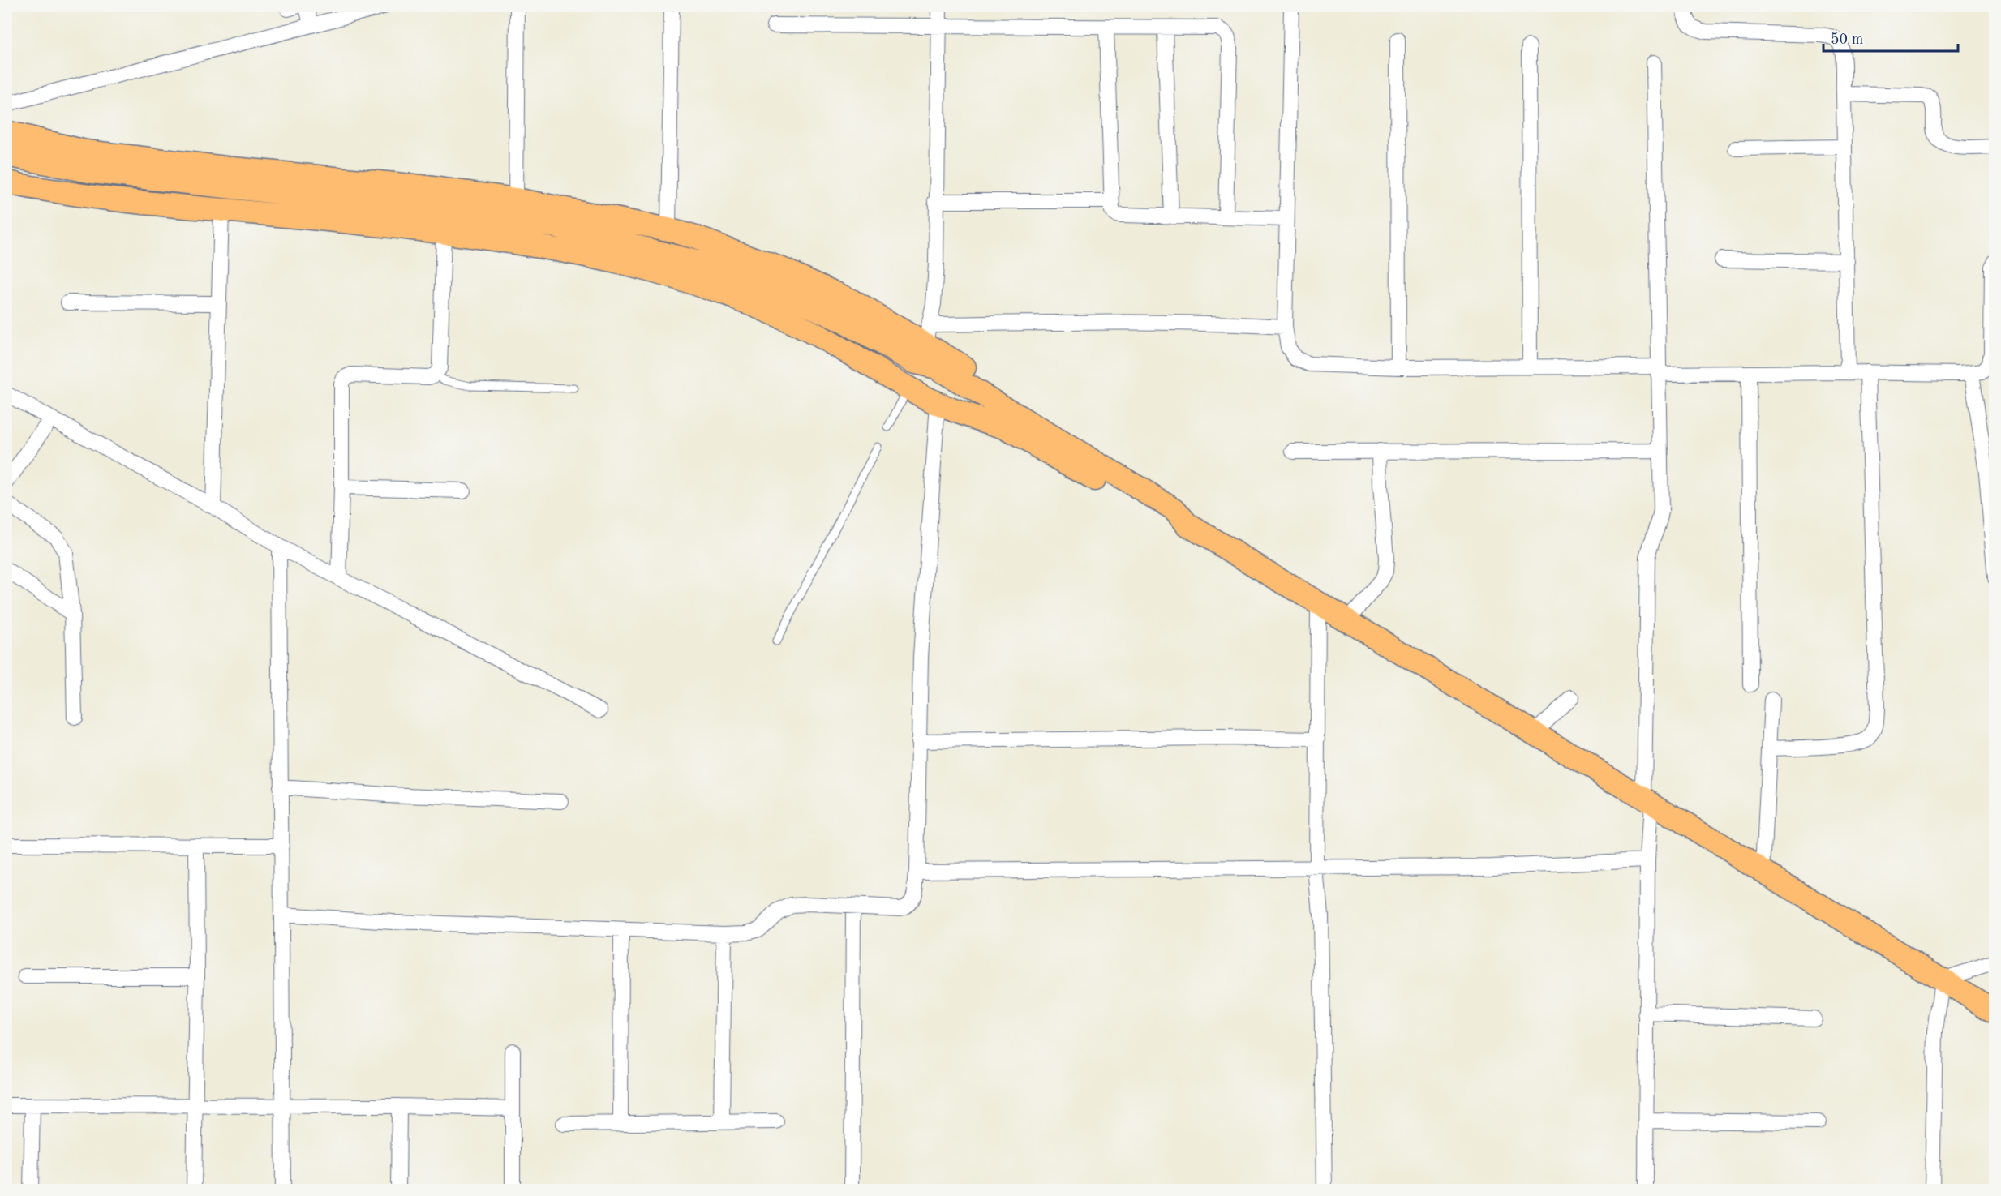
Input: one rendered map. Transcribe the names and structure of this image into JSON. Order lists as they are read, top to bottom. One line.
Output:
{"scale_bar":"50 m"}
